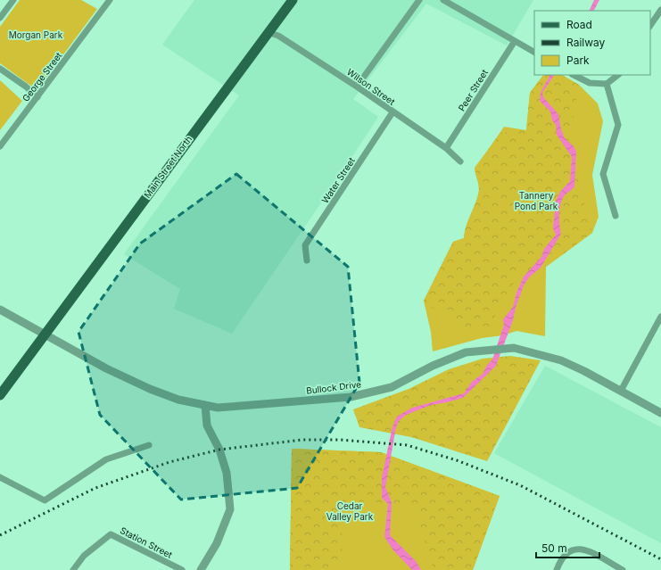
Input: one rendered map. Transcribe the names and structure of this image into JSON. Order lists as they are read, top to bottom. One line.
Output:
{"streets":{"main road":["Main Street North"],"street":["George Street","Wilson Street","Peer Street","Water Street","Bullock Drive","Station Street"]},"crossings":[["Wilson Street","Peer Street"],["Wilson Street","Main Street North"],["Wilson Street","Water Street"],["Main Street North","Bullock Drive"]],"parks":["Morgan Park","Tannery Pond Park","Cedar Valley Park"],"legend":["Road","Railway","Park"],"scale_bar":"50 m"}
